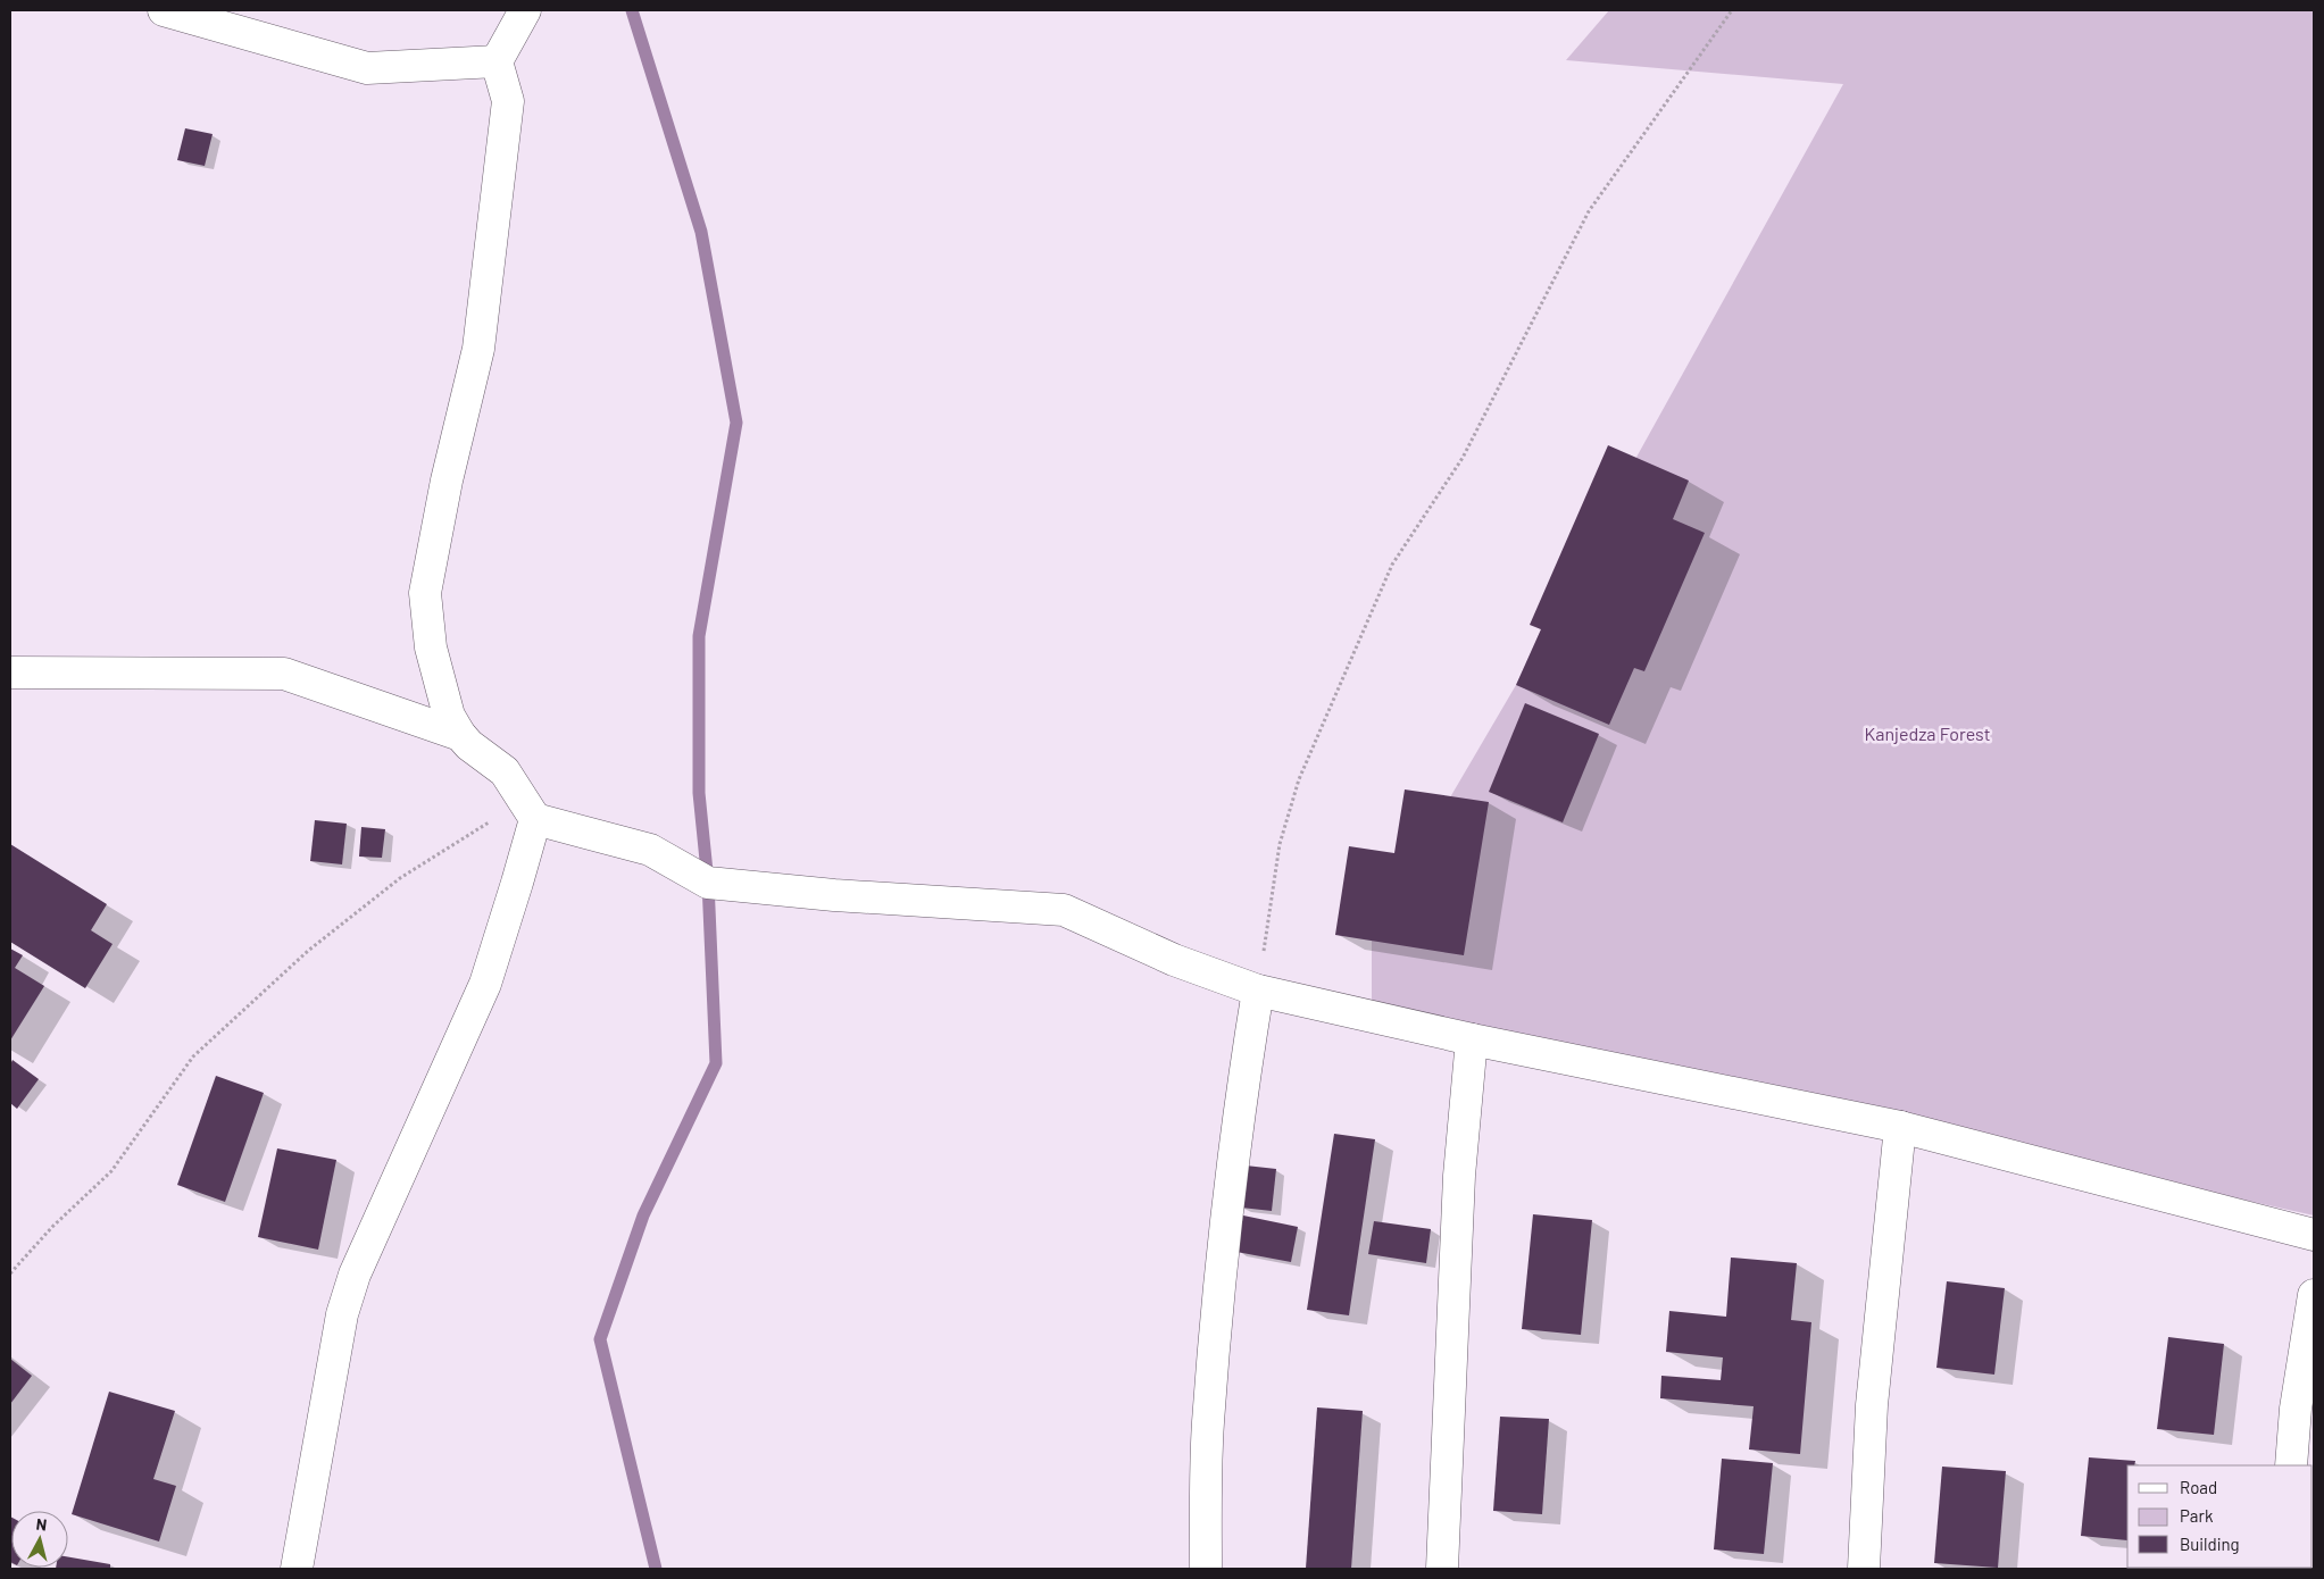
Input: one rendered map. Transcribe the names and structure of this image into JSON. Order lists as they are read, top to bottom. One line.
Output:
{"parks":["Kanjedza Forest"],"legend":["Road","Park","Building"],"north":"top"}
